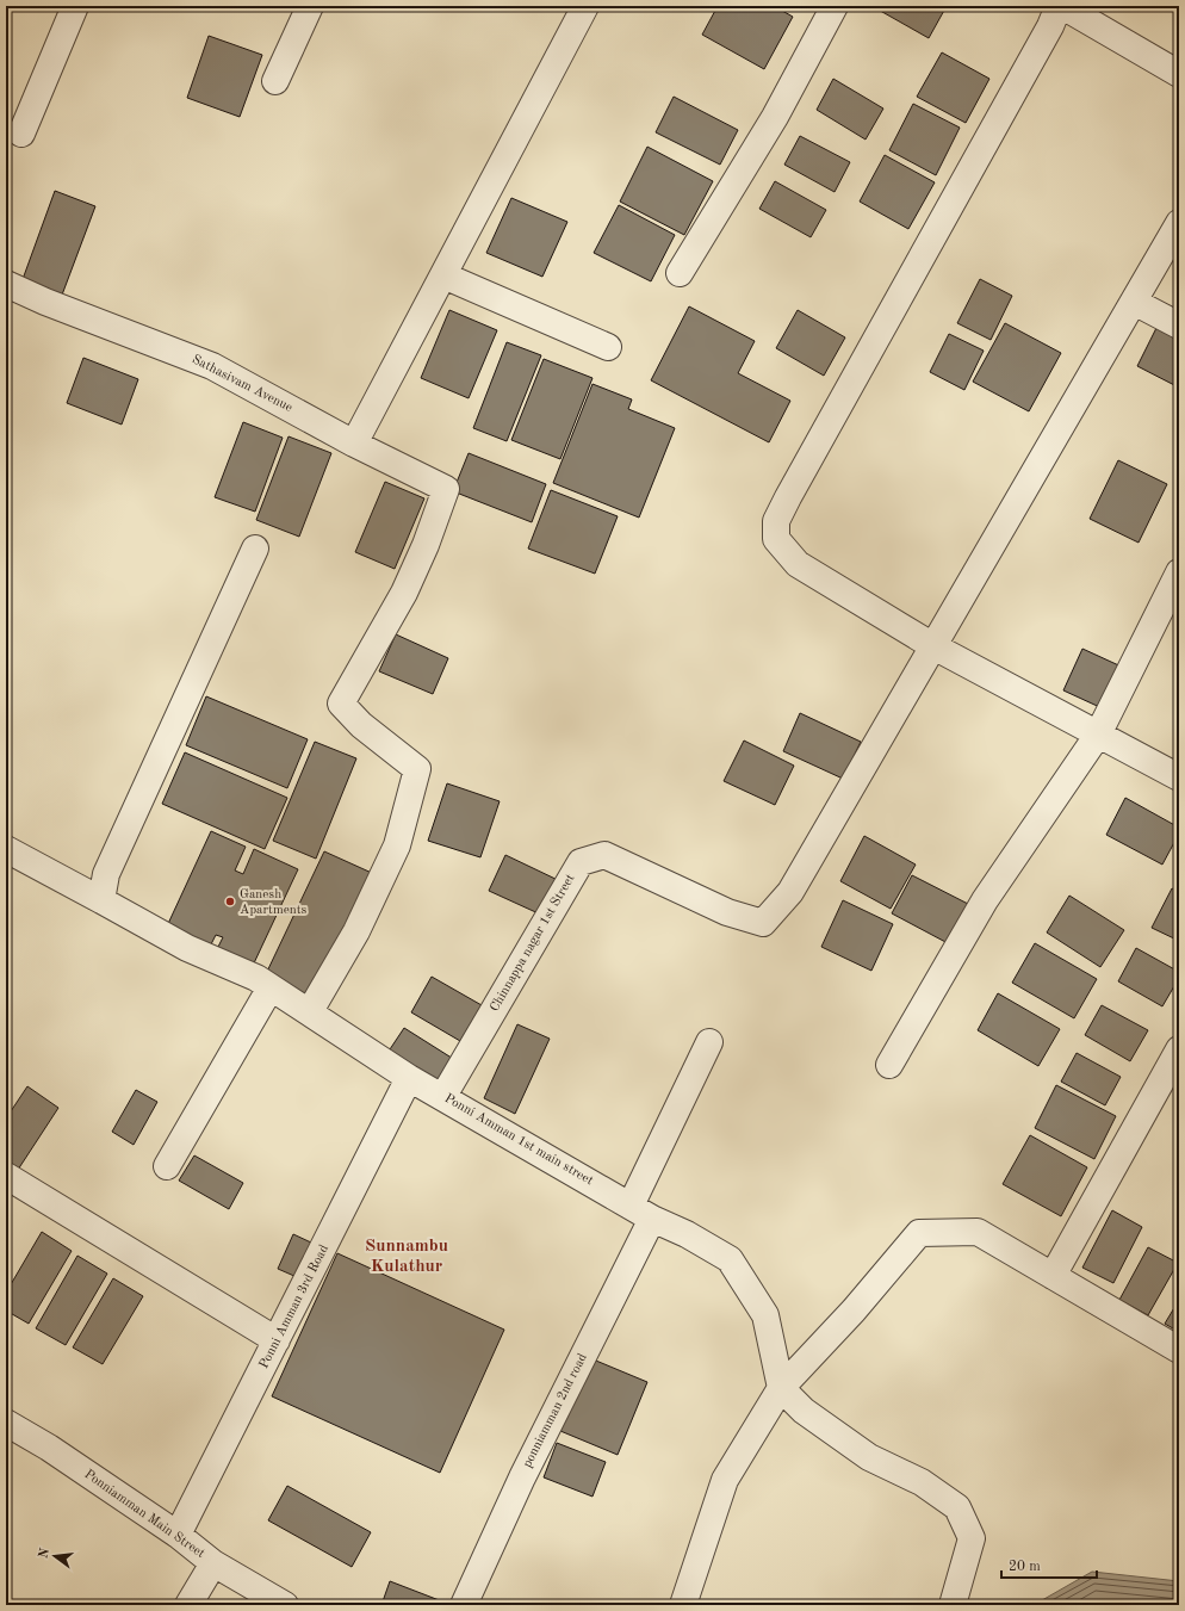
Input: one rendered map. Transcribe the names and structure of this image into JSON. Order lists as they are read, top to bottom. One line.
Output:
{"streets":{"street":["Sathasivam Avenue","Chinnappa nagar 1st Street","Ponni Amman 1st main street","Ponni Amman 3rd Road","ponniamman 2nd road","Ponniamman Main Street"]},"crossings":[["Sathasivam Avenue","Ponni Amman 1st main street"],["Chinnappa nagar 1st Street","Ponni Amman 1st main street"],["Ponni Amman 1st main street","Ponni Amman 3rd Road"],["Ponni Amman 1st main street","ponniamman 2nd road"],["Ponni Amman 3rd Road","Ponniamman Main Street"]],"districts":["Sunnambu Kulathur"],"places":["Ganesh Apartments"],"scale_bar":"20 m","north":"left"}
